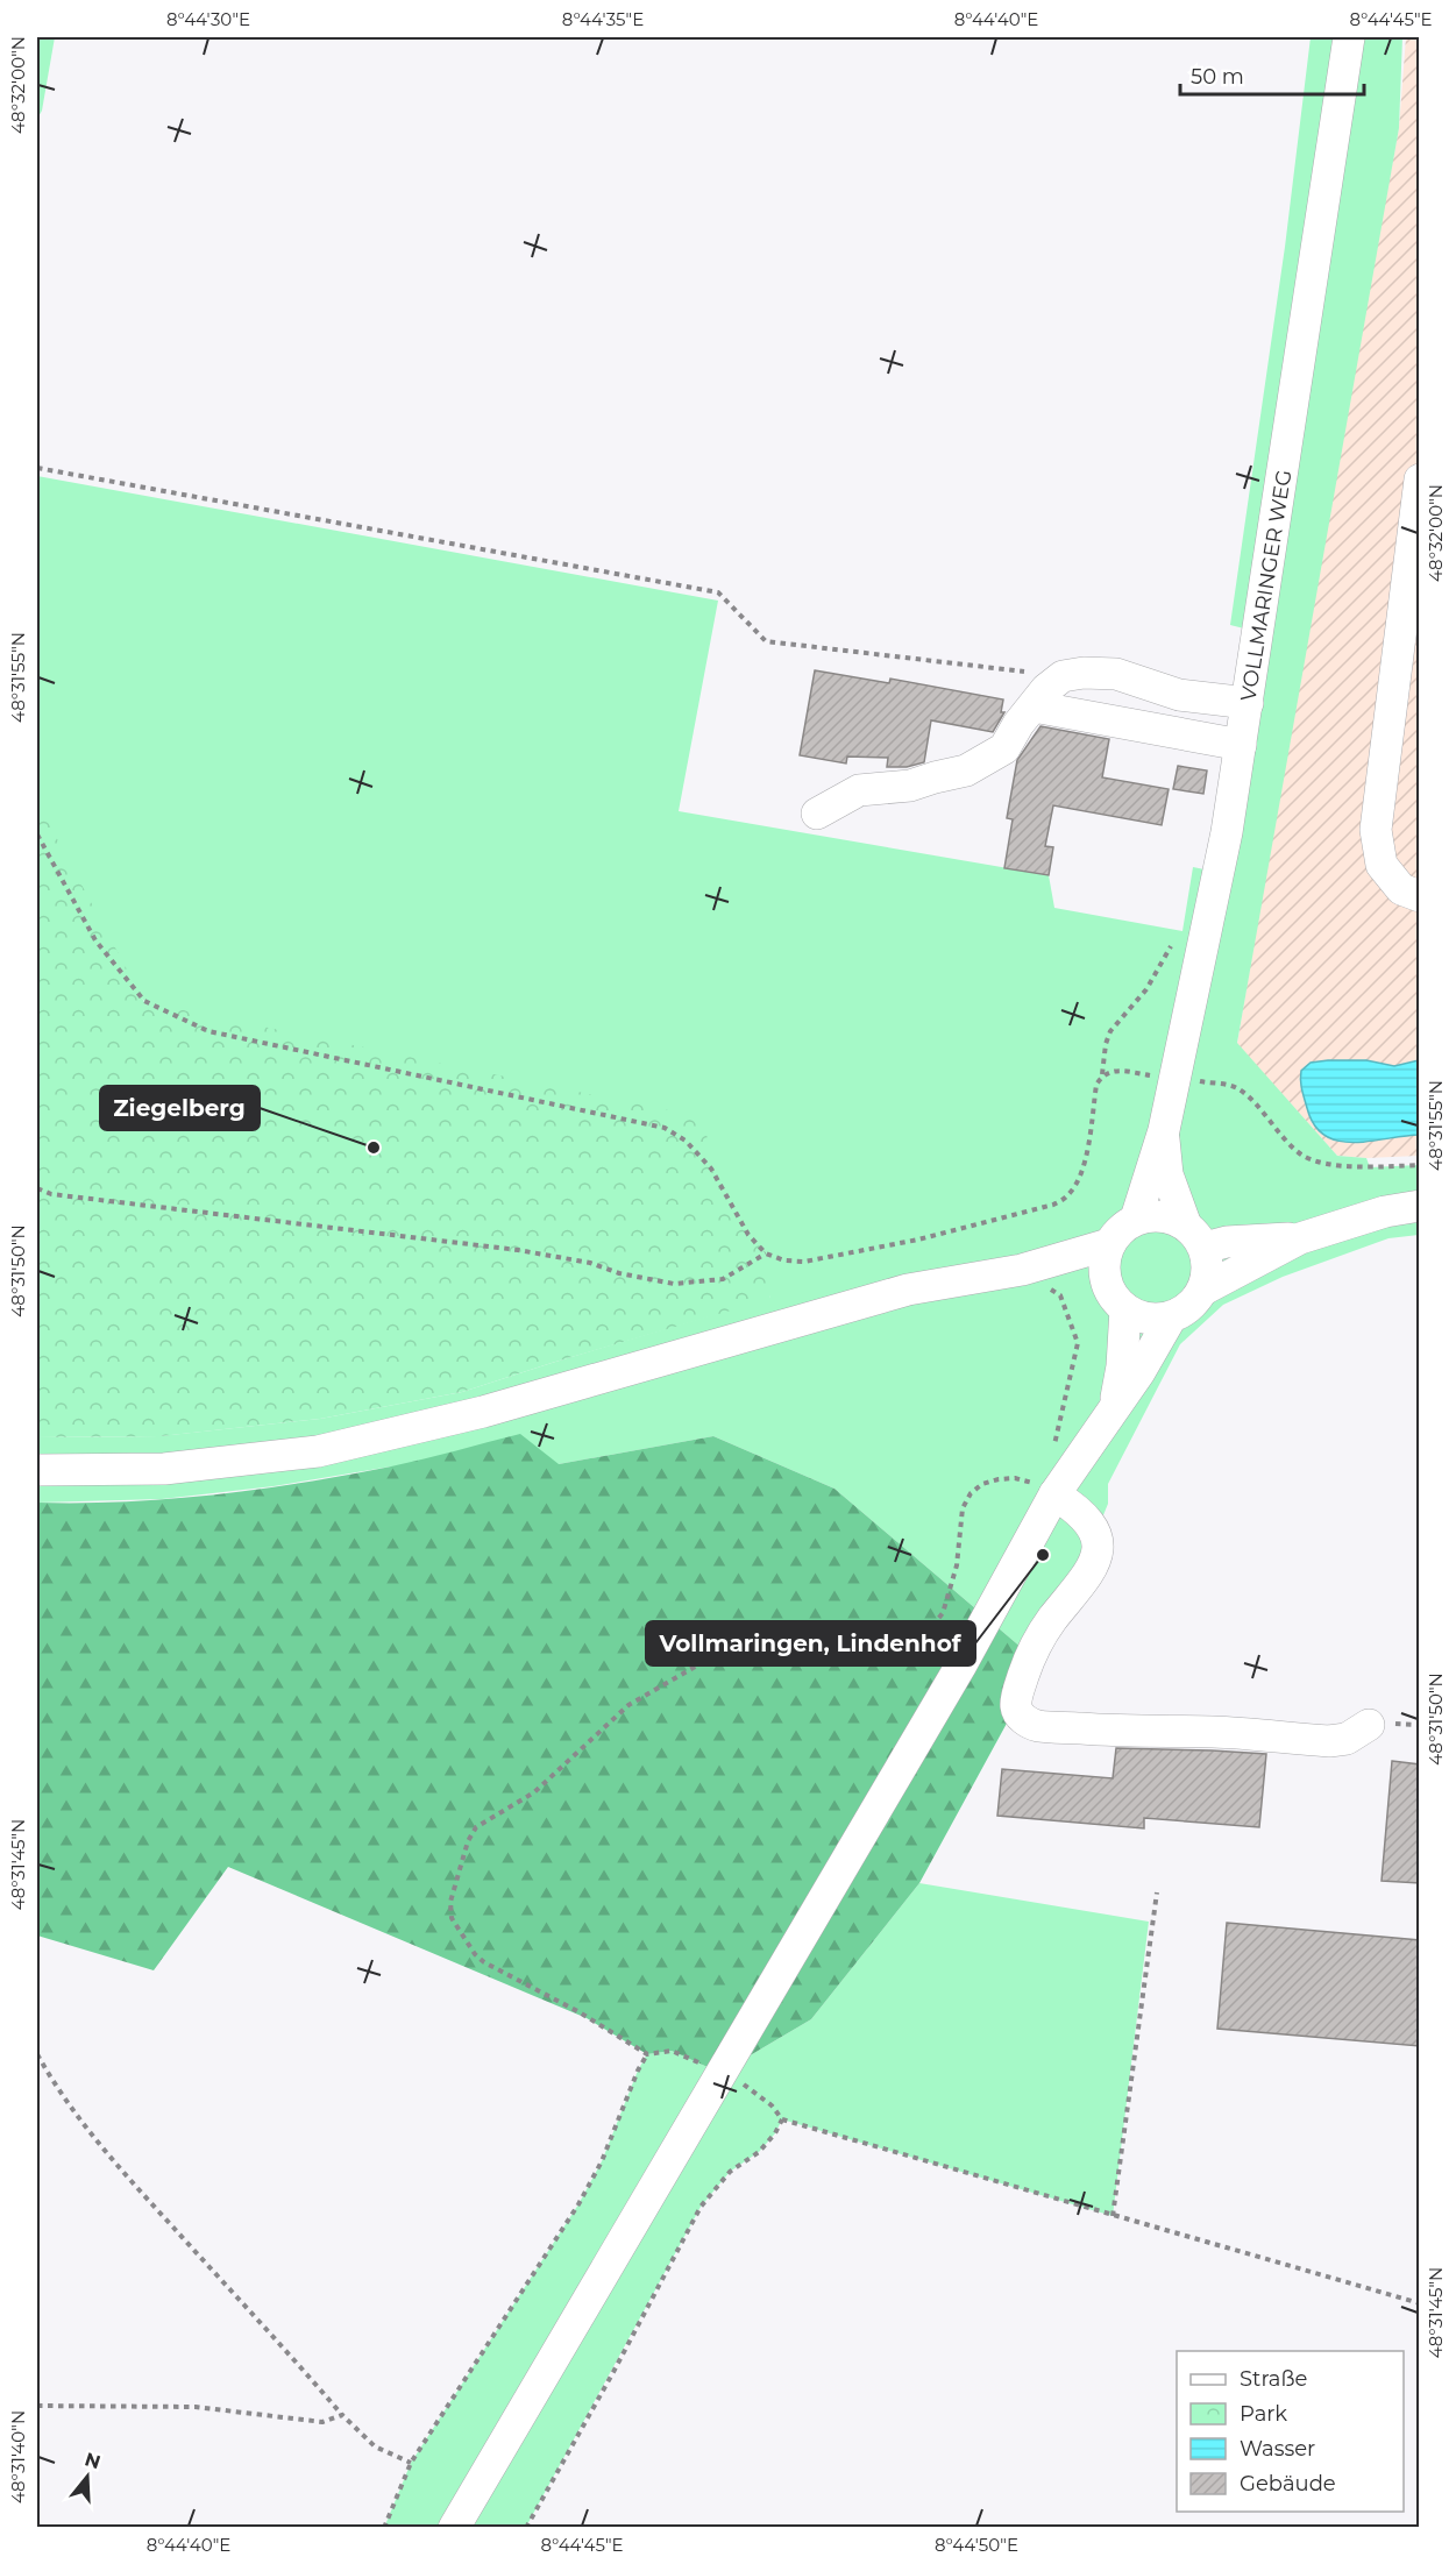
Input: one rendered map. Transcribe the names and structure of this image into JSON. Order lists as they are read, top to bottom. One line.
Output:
{"streets":{"street":["VOLLMARINGER WEG"]},"places":["Ziegelberg","Vollmaringen, Lindenhof"],"legend":["Straße","Park","Wasser","Gebäude"],"scale_bar":"50 m","north":"top","coordinates":["8°44'30\"E","8°44'35\"E","8°44'40\"E","8°44'45\"E","48°32'00\"N","48°31'55\"N","48°31'50\"N","48°31'45\"N","48°31'40\"N","8°44'50\"E"]}
